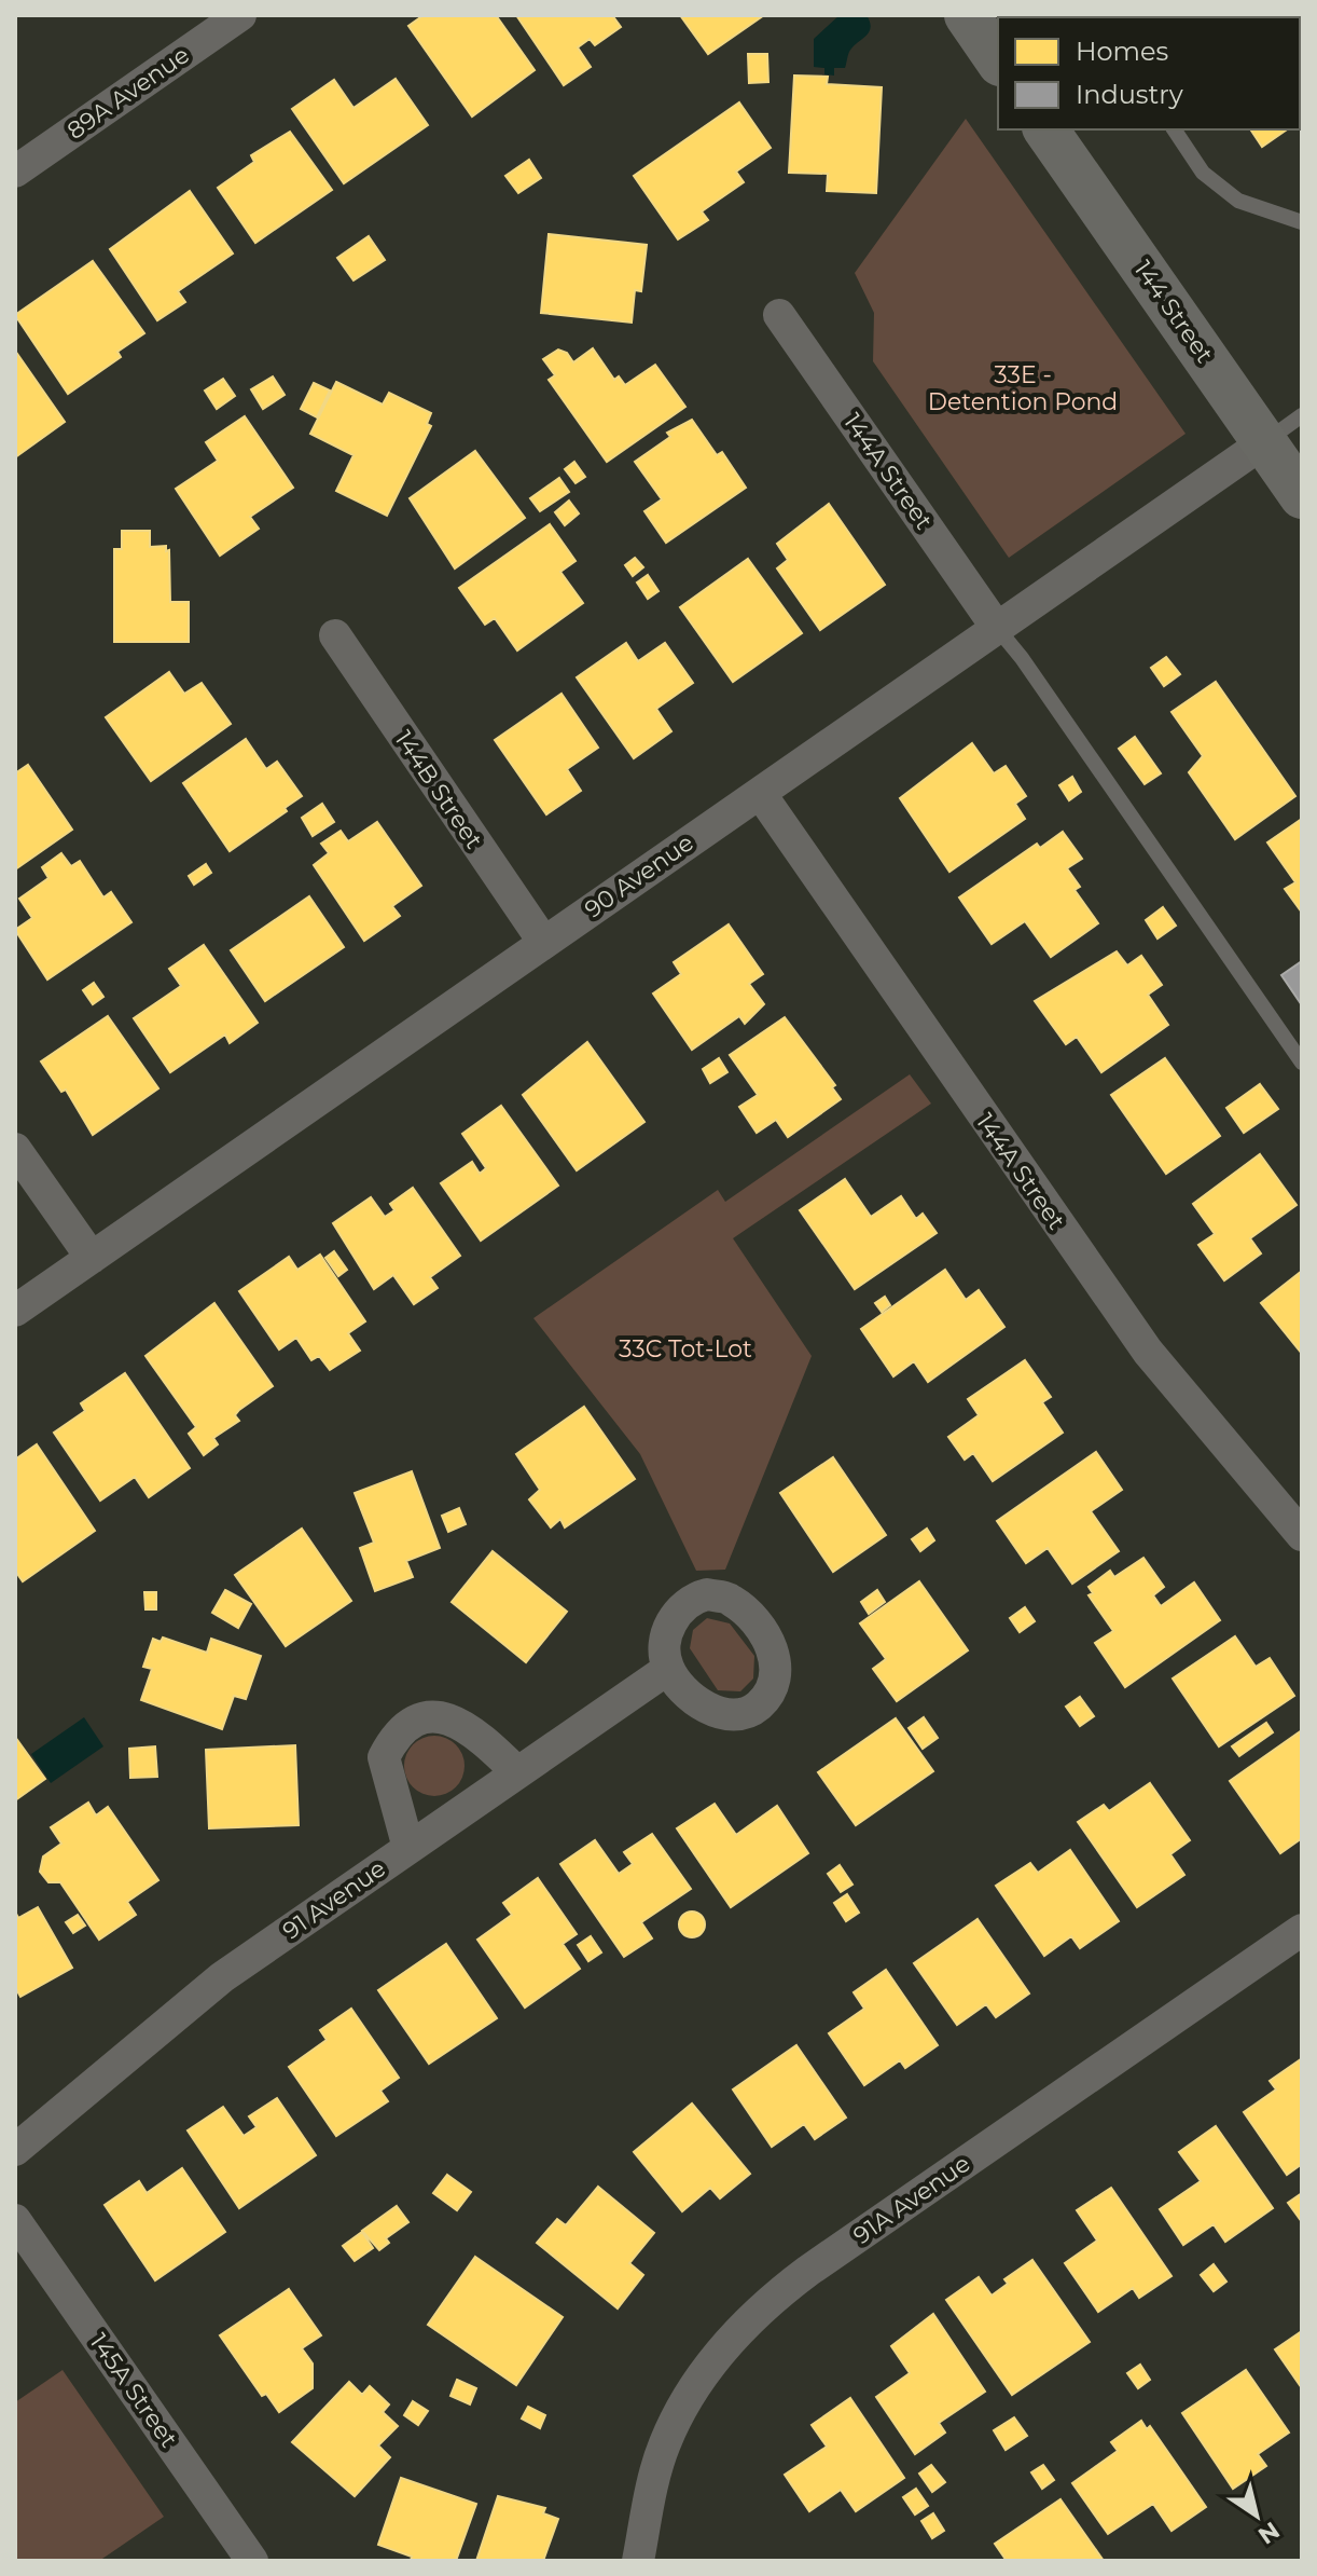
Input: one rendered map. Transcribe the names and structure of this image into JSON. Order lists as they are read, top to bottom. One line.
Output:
{"streets":{"main road":["144 Street"],"street":["89A Avenue","144A Street","144B Street","90 Avenue","91 Avenue","91A Avenue","145A Street"]},"crossings":[["144 Street","90 Avenue"],["144A Street","90 Avenue"],["144B Street","90 Avenue"]],"parks":["33E - Detention Pond","33C Tot-Lot"],"legend":["Homes","Industry"],"north":"bottom right"}
